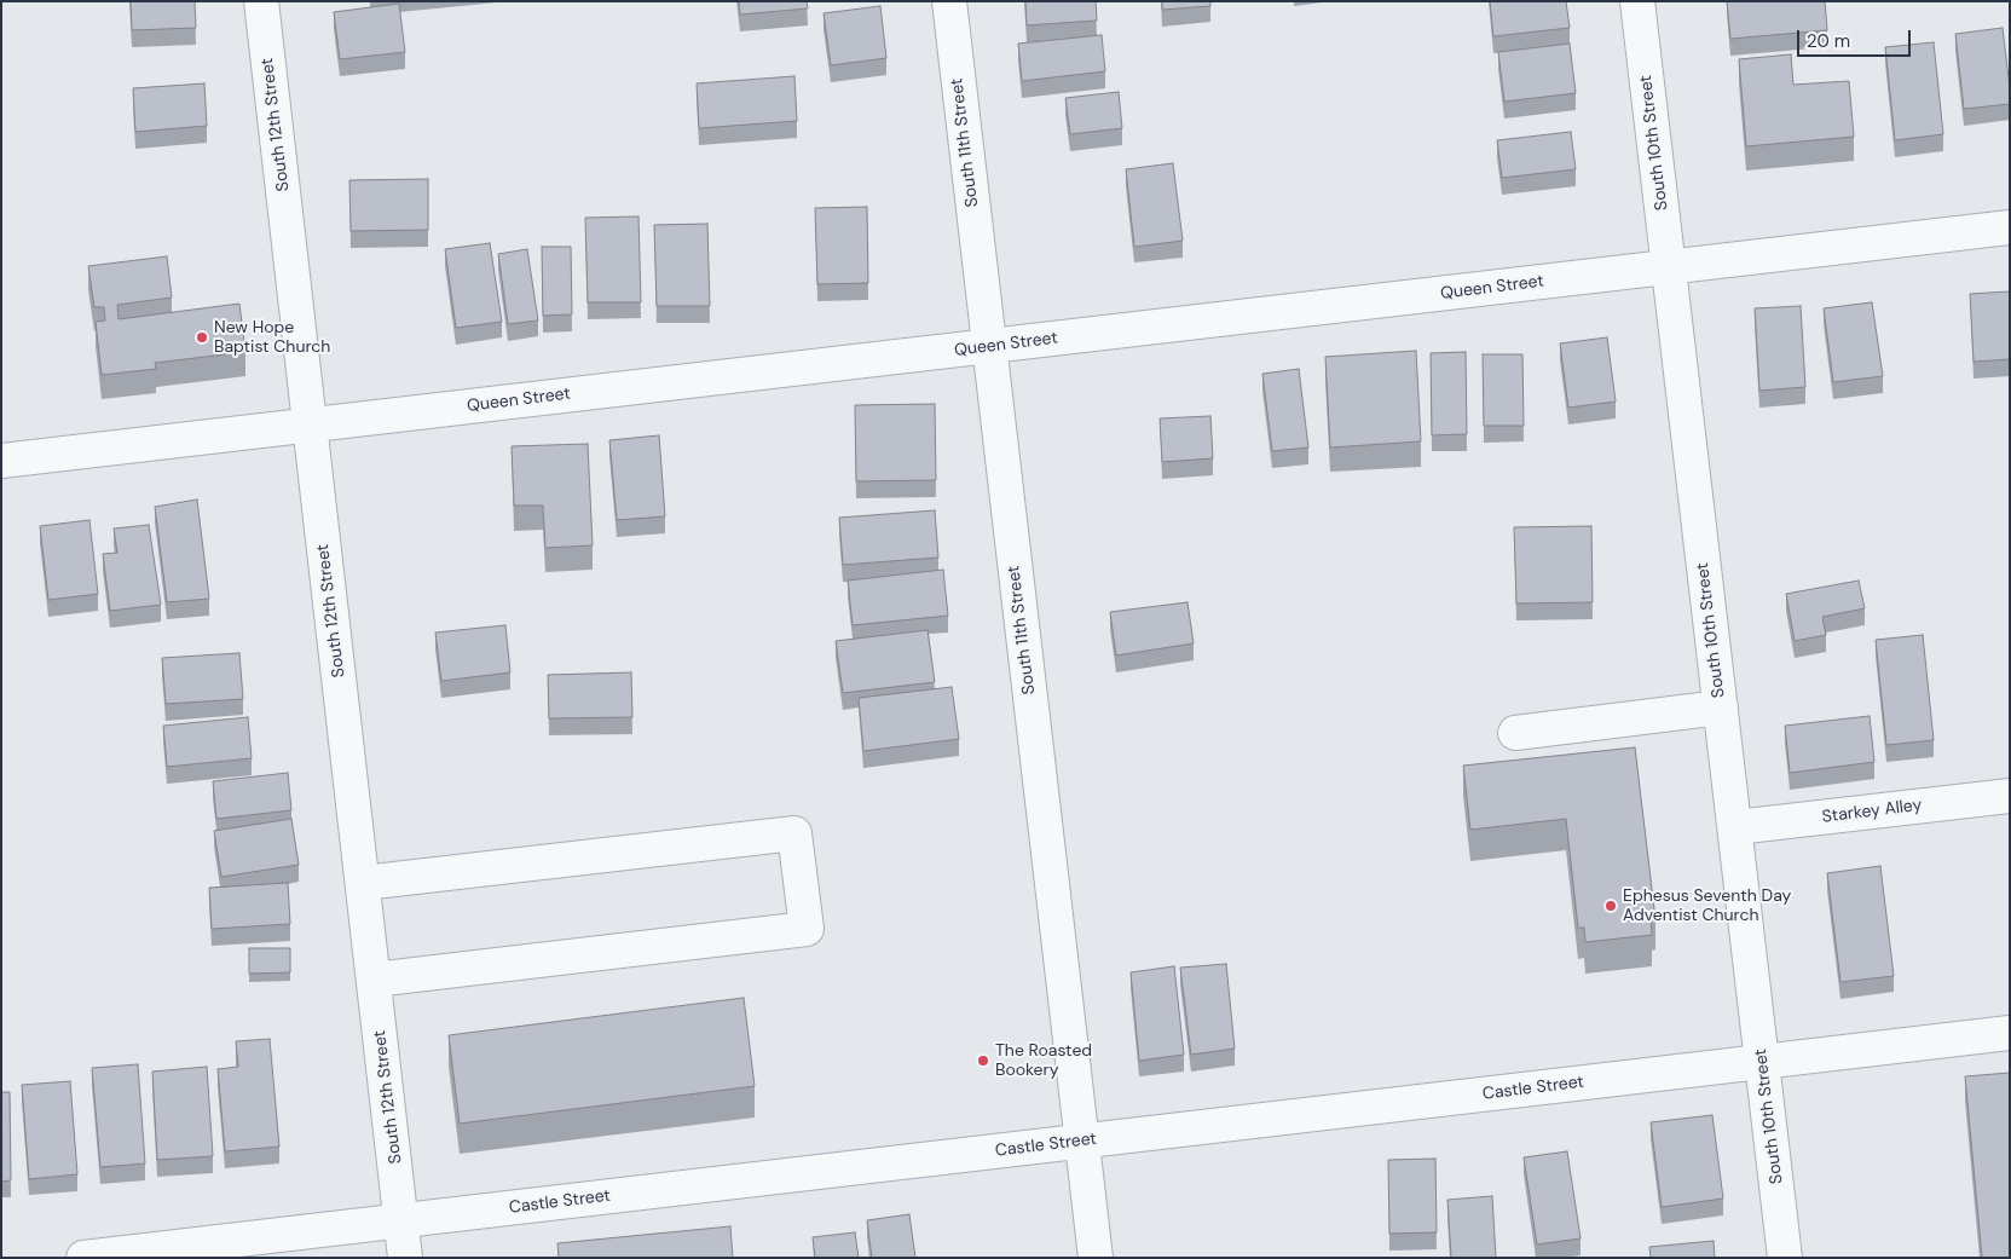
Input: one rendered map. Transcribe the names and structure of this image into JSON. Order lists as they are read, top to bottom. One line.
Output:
{"streets":{"street":["South 12th Street","South 11th Street","South 10th Street","Queen Street","Starkey Alley","Castle Street"]},"crossings":[["South 12th Street","Queen Street"],["South 12th Street","Castle Street"],["South 11th Street","Queen Street"],["South 11th Street","Castle Street"],["South 10th Street","Queen Street"],["South 10th Street","Starkey Alley"],["South 10th Street","Castle Street"]],"places":["New Hope Baptist Church","Ephesus Seventh Day Adventist Church","The Roasted Bookery"],"scale_bar":"20 m"}
